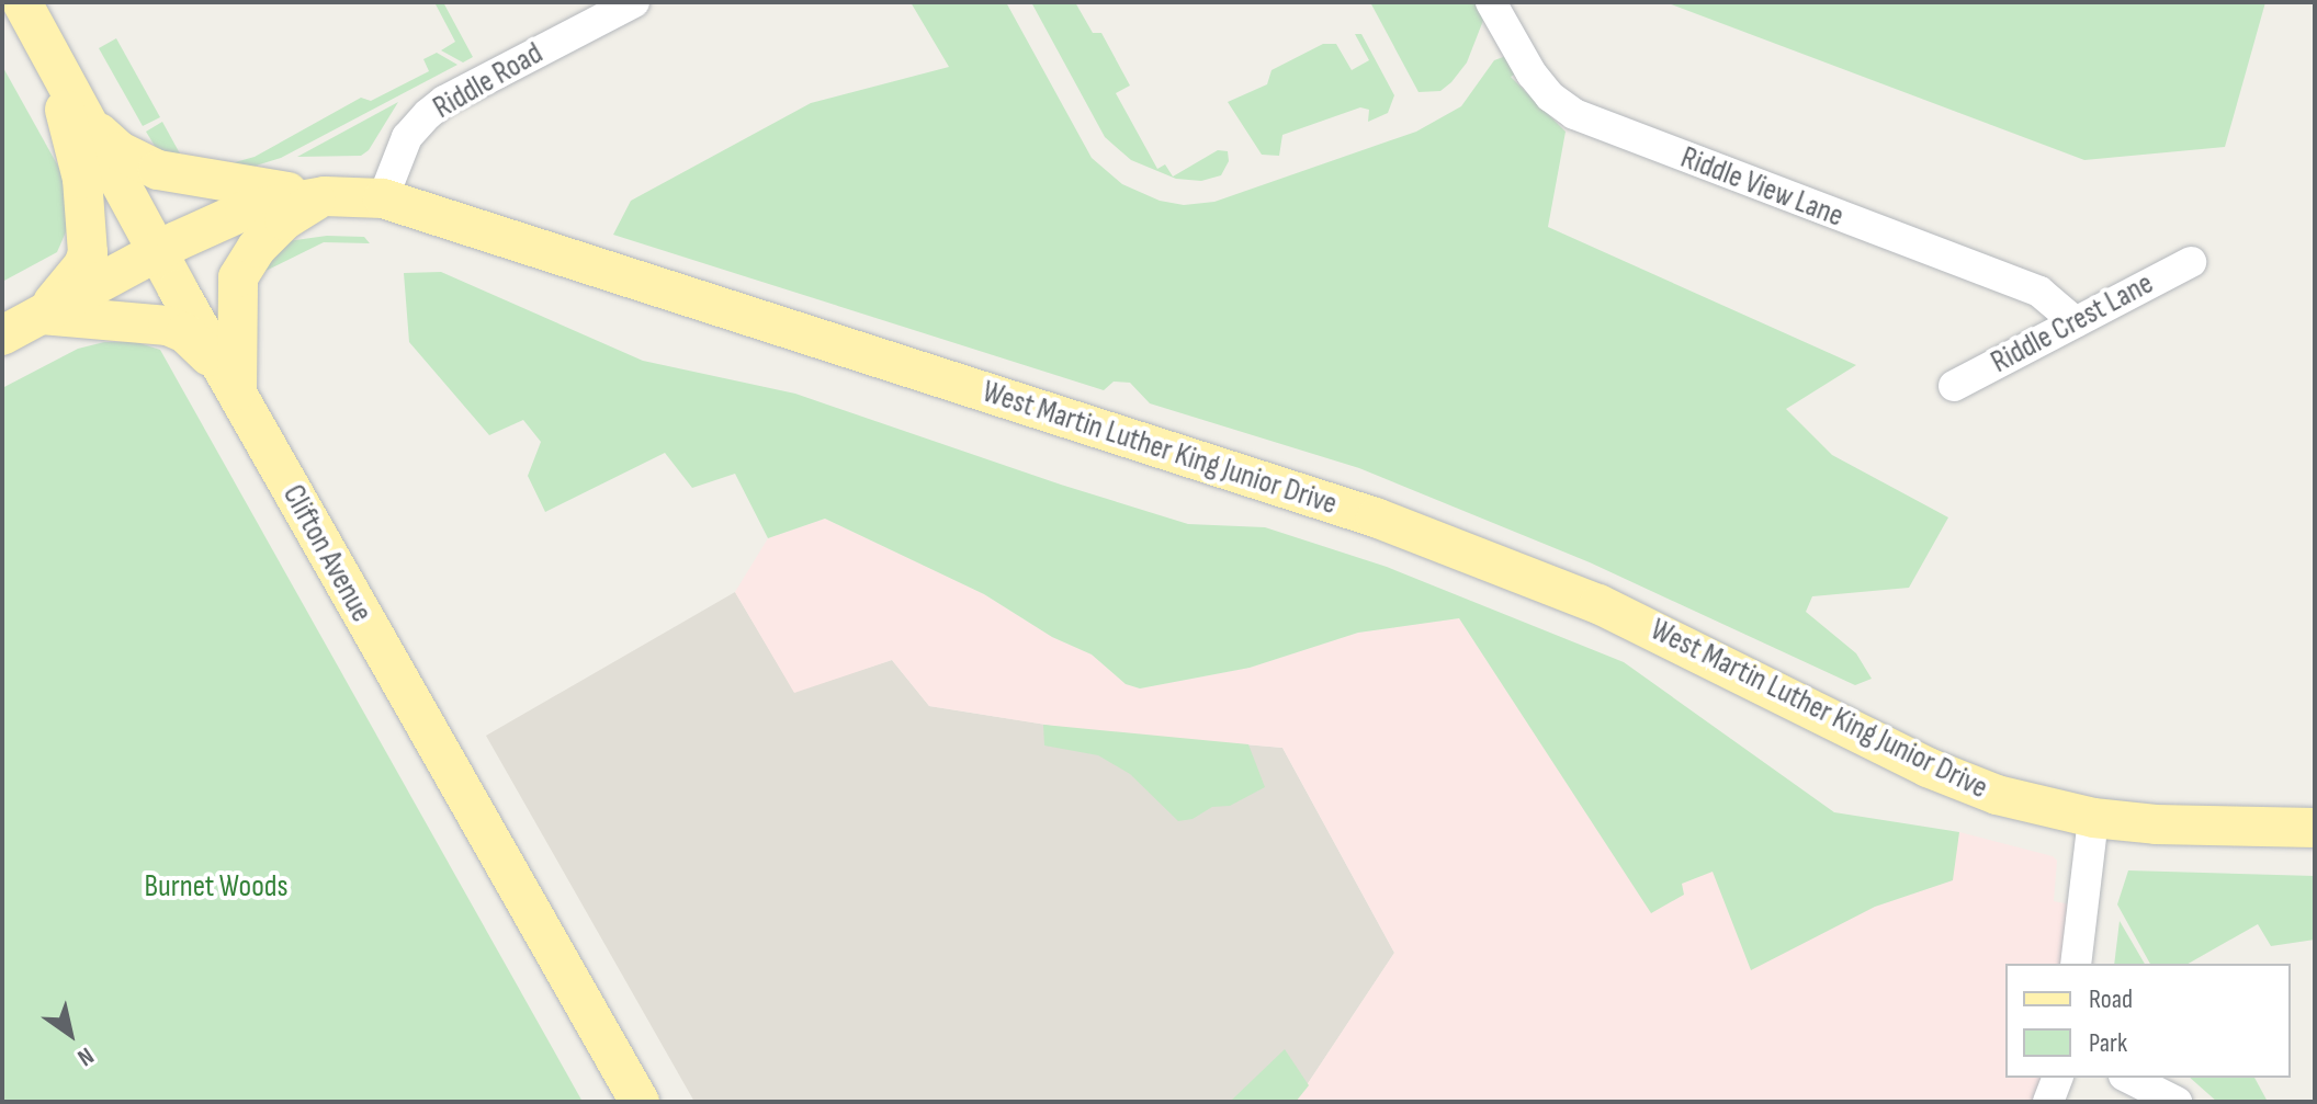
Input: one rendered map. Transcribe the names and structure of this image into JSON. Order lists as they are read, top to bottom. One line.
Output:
{"streets":{"main road":["West Martin Luther King Junior Drive","Clifton Avenue"],"street":["Riddle Road","Riddle View Lane","Riddle Crest Lane"]},"crossings":[["Riddle Road","West Martin Luther King Junior Drive"],["Riddle View Lane","Riddle Crest Lane"],["West Martin Luther King Junior Drive","Clifton Avenue"]],"parks":["Burnet Woods"],"legend":["Road","Park"],"north":"bottom right"}
